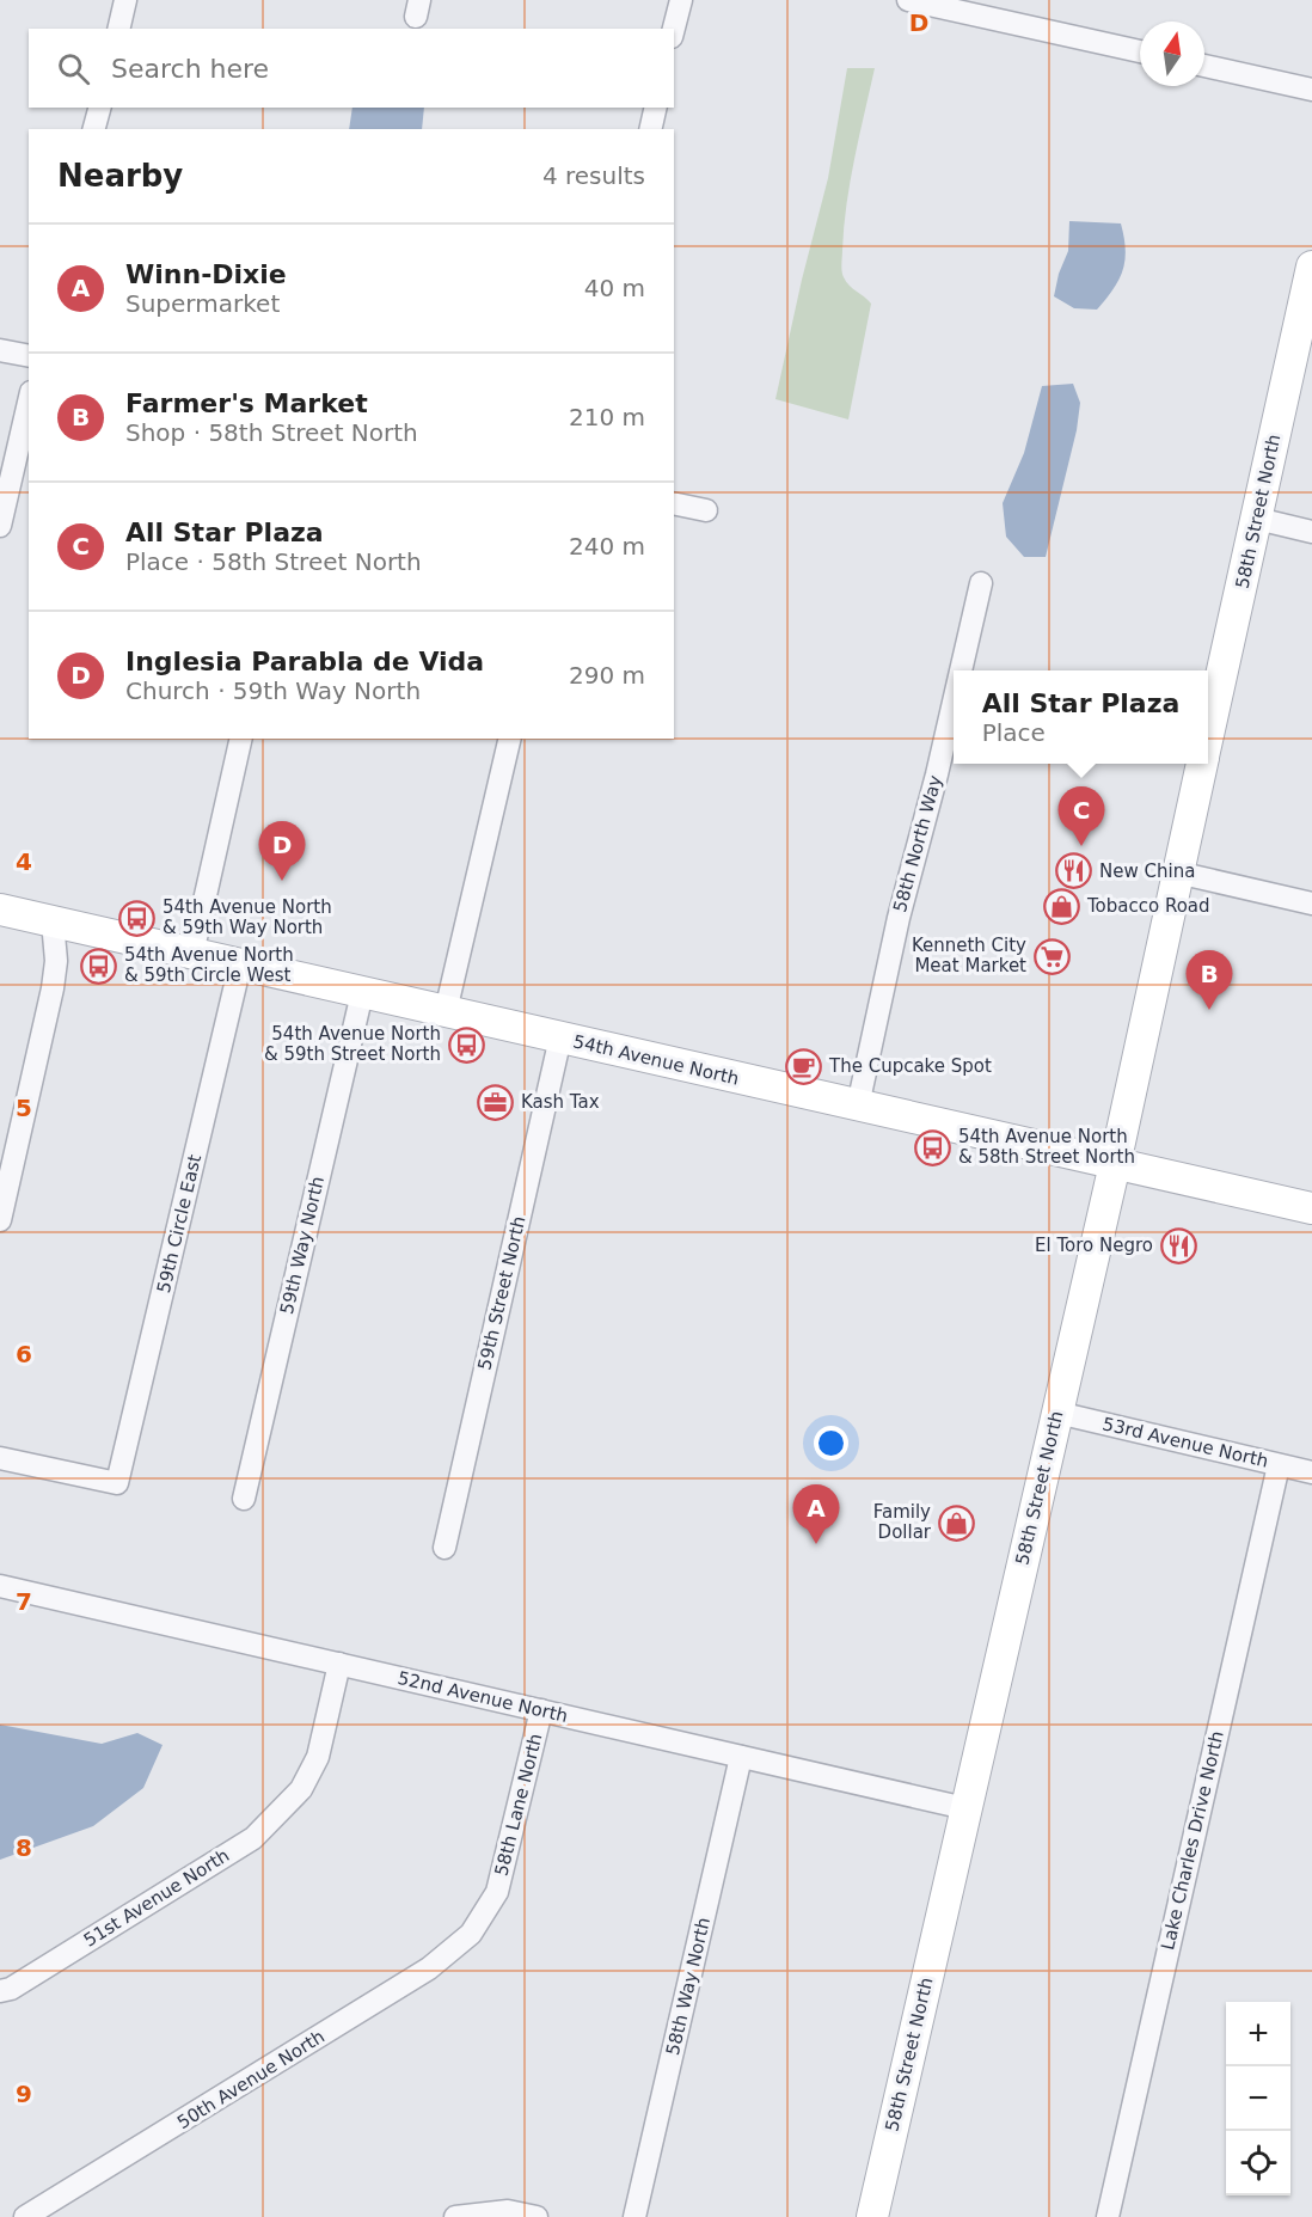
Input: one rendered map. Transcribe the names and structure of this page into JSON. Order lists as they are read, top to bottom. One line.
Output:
{"streets":{"street":["58th Street North","58th North Way","54th Avenue North","59th Circle East","59th Way North","59th Street North","53rd Avenue North","52nd Avenue North","58th Lane North","Lake Charles Drive North","51st Avenue North","58th Way North","50th Avenue North"]},"crossings":[["58th Street North","54th Avenue North"],["58th Street North","53rd Avenue North"],["58th Street North","52nd Avenue North"],["58th North Way","54th Avenue North"],["54th Avenue North","59th Circle East"],["54th Avenue North","59th Way North"],["54th Avenue North","59th Street North"],["53rd Avenue North","Lake Charles Drive North"],["52nd Avenue North","58th Lane North"],["52nd Avenue North","51st Avenue North"],["52nd Avenue North","58th Way North"],["58th Lane North","50th Avenue North"]],"places":{"restaurant":["New China","El Toro Negro"],"shop":["Tobacco Road","Family Dollar"],"bus stop":["54th Avenue North & 59th Way North","54th Avenue North & 59th Circle West","54th Avenue North & 59th Street North","54th Avenue North & 58th Street North"],"supermarket":["Kenneth City Meat Market"],"cafe":["The Cupcake Spot"],"office":["Kash Tax"]},"north":"top","page":{"search":"Search here","heading":["Nearby","4 results"],"list":[{"mark":"A","name":"Winn-Dixie","note":"Supermarket","value":"40 m"},{"mark":"B","name":"Farmer's Market","note":"Shop · 58th Street North","value":"210 m"},{"mark":"C","name":"All Star Plaza","note":"Place · 58th Street North","value":"240 m"},{"mark":"D","name":"Inglesia Parabla de Vida","note":"Church · 59th Way North","value":"290 m"}],"popup":["All Star Plaza","Place"],"pins":["C","D","B","A"],"map_buttons":["+","−"]},"grid":{"columns":["D"],"rows":["4","5","6","7","8","9"]}}
